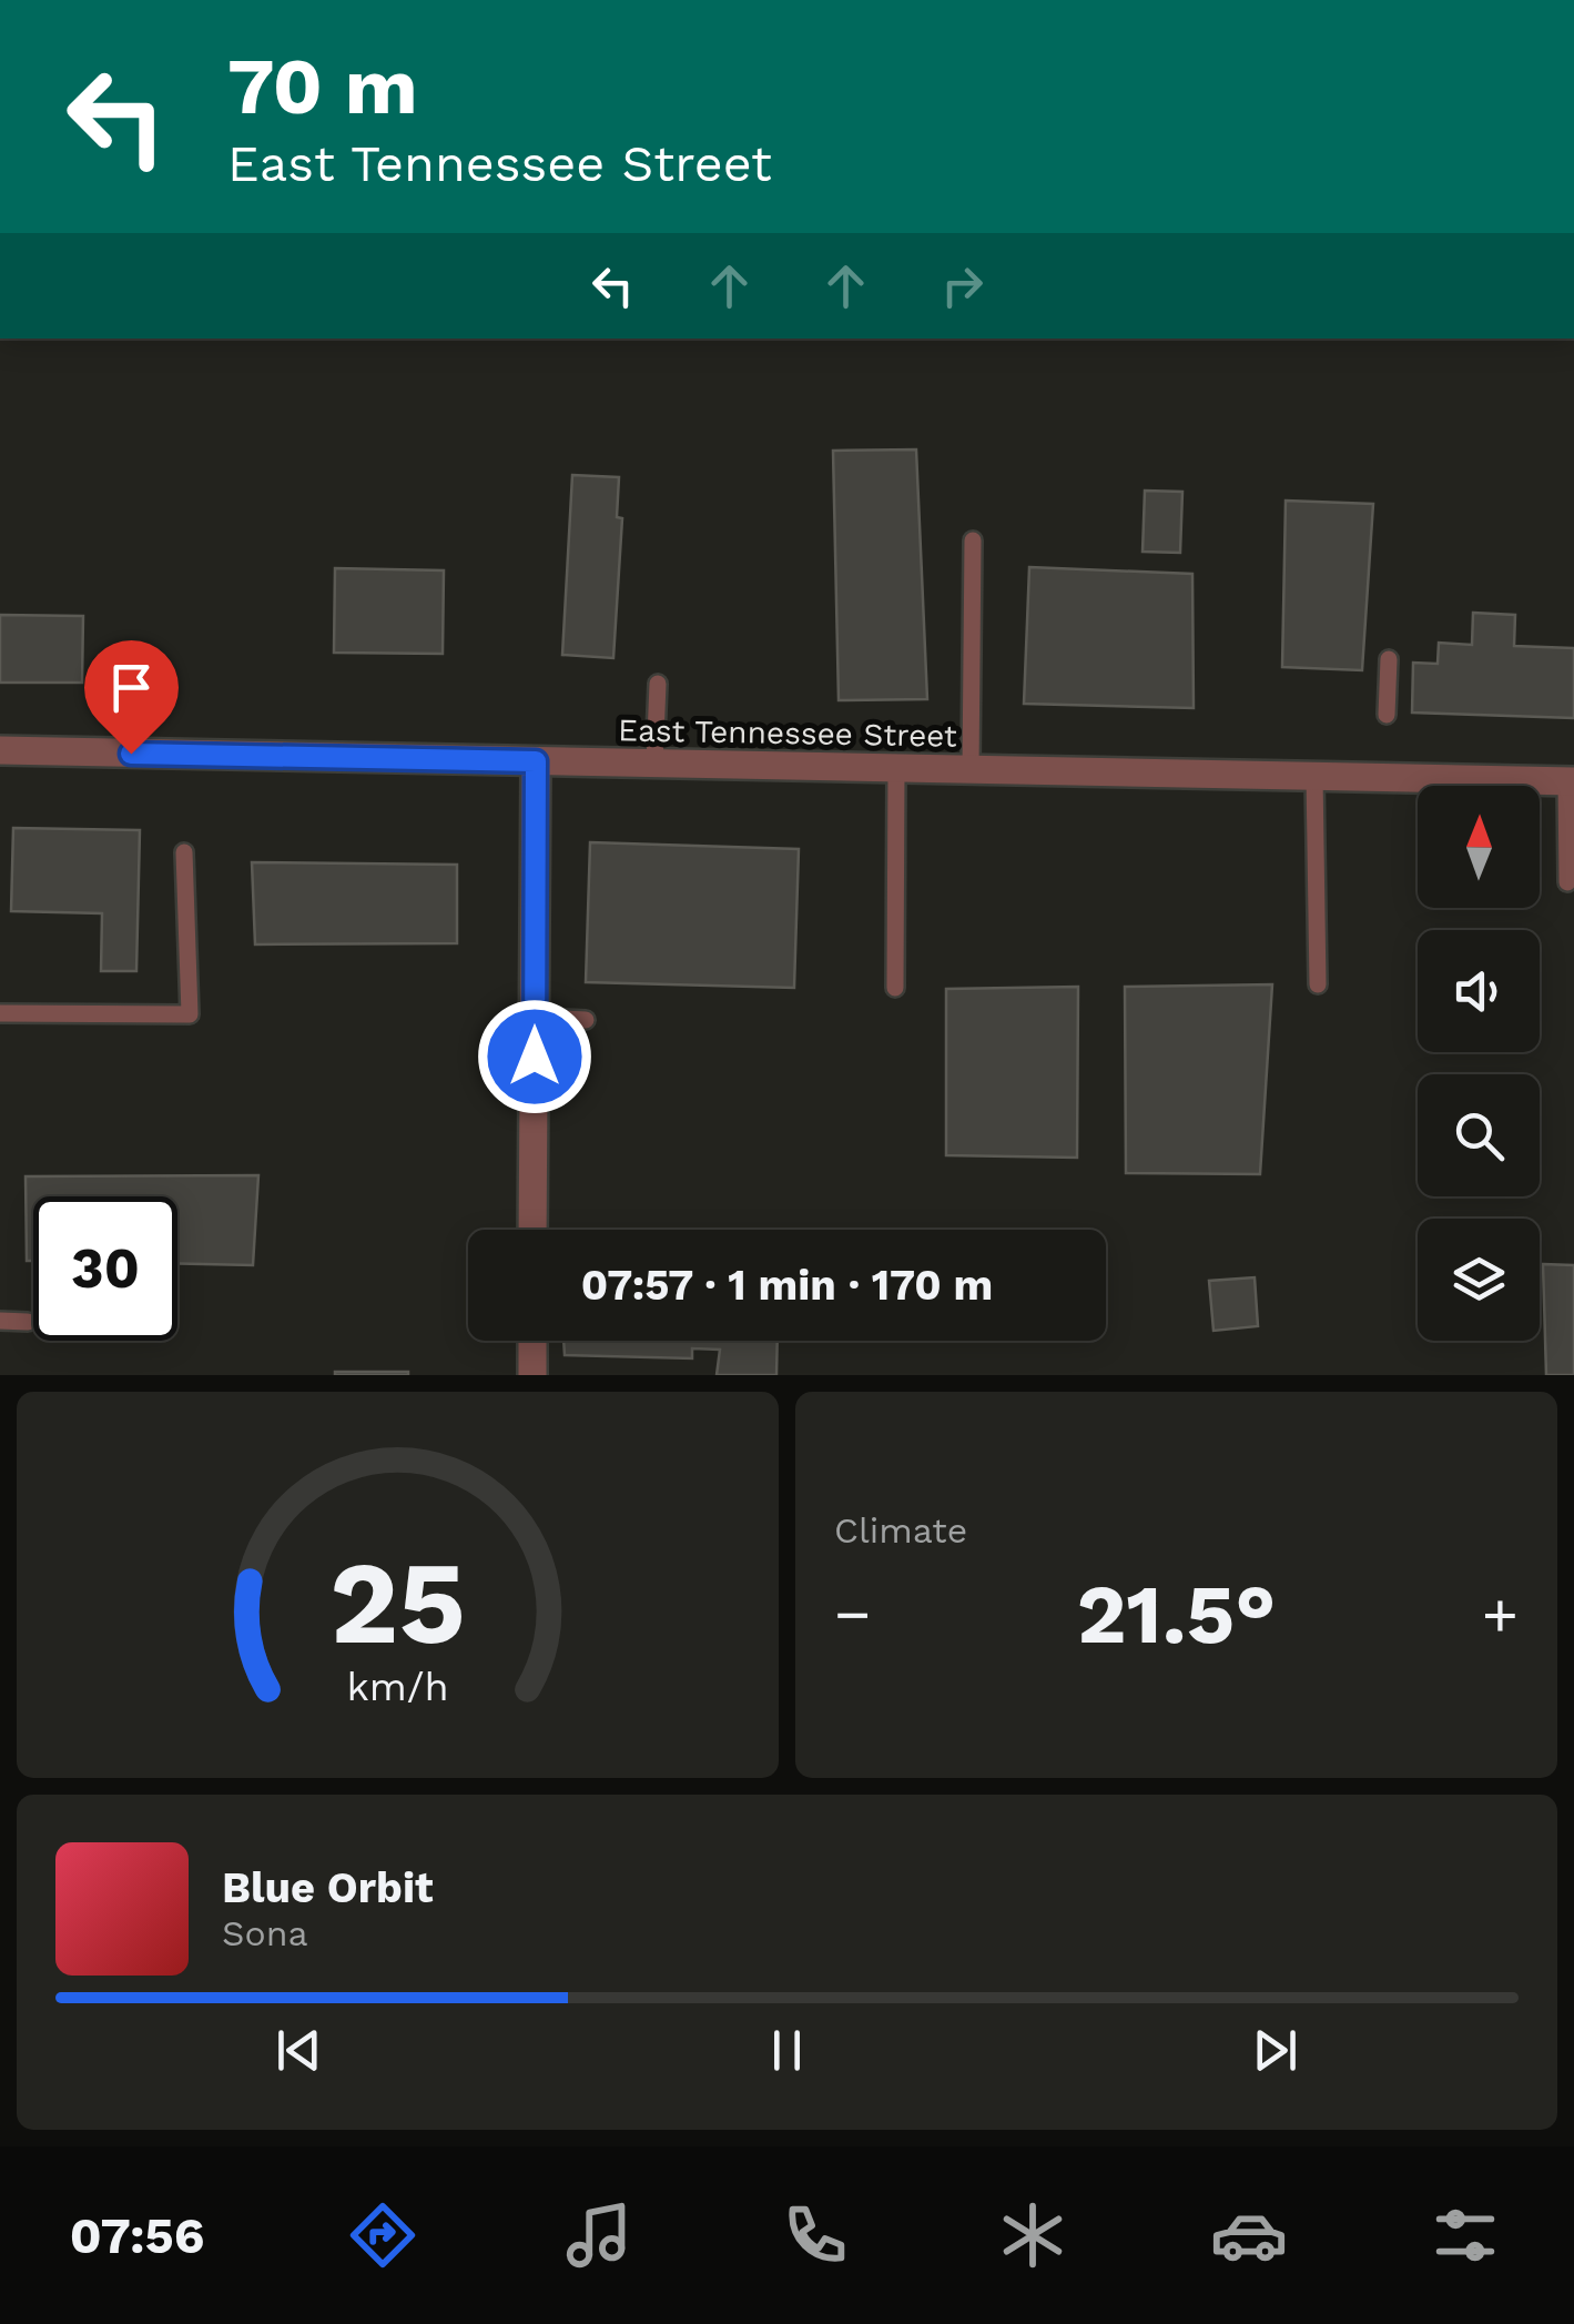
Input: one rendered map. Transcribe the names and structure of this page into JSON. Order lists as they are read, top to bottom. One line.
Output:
{"streets":{"street":["East Tennessee Street"]},"north":"top","page":{"turn":["70 m","East Tennessee Street"],"limit":"30","trip":"07:57 · 1 min · 170 m","tile":"Climate","heat":["−","21.5°","+"],"song":["Blue Orbit","Sona"],"tabs":"07:56","gauge":["25","km/h"]}}
